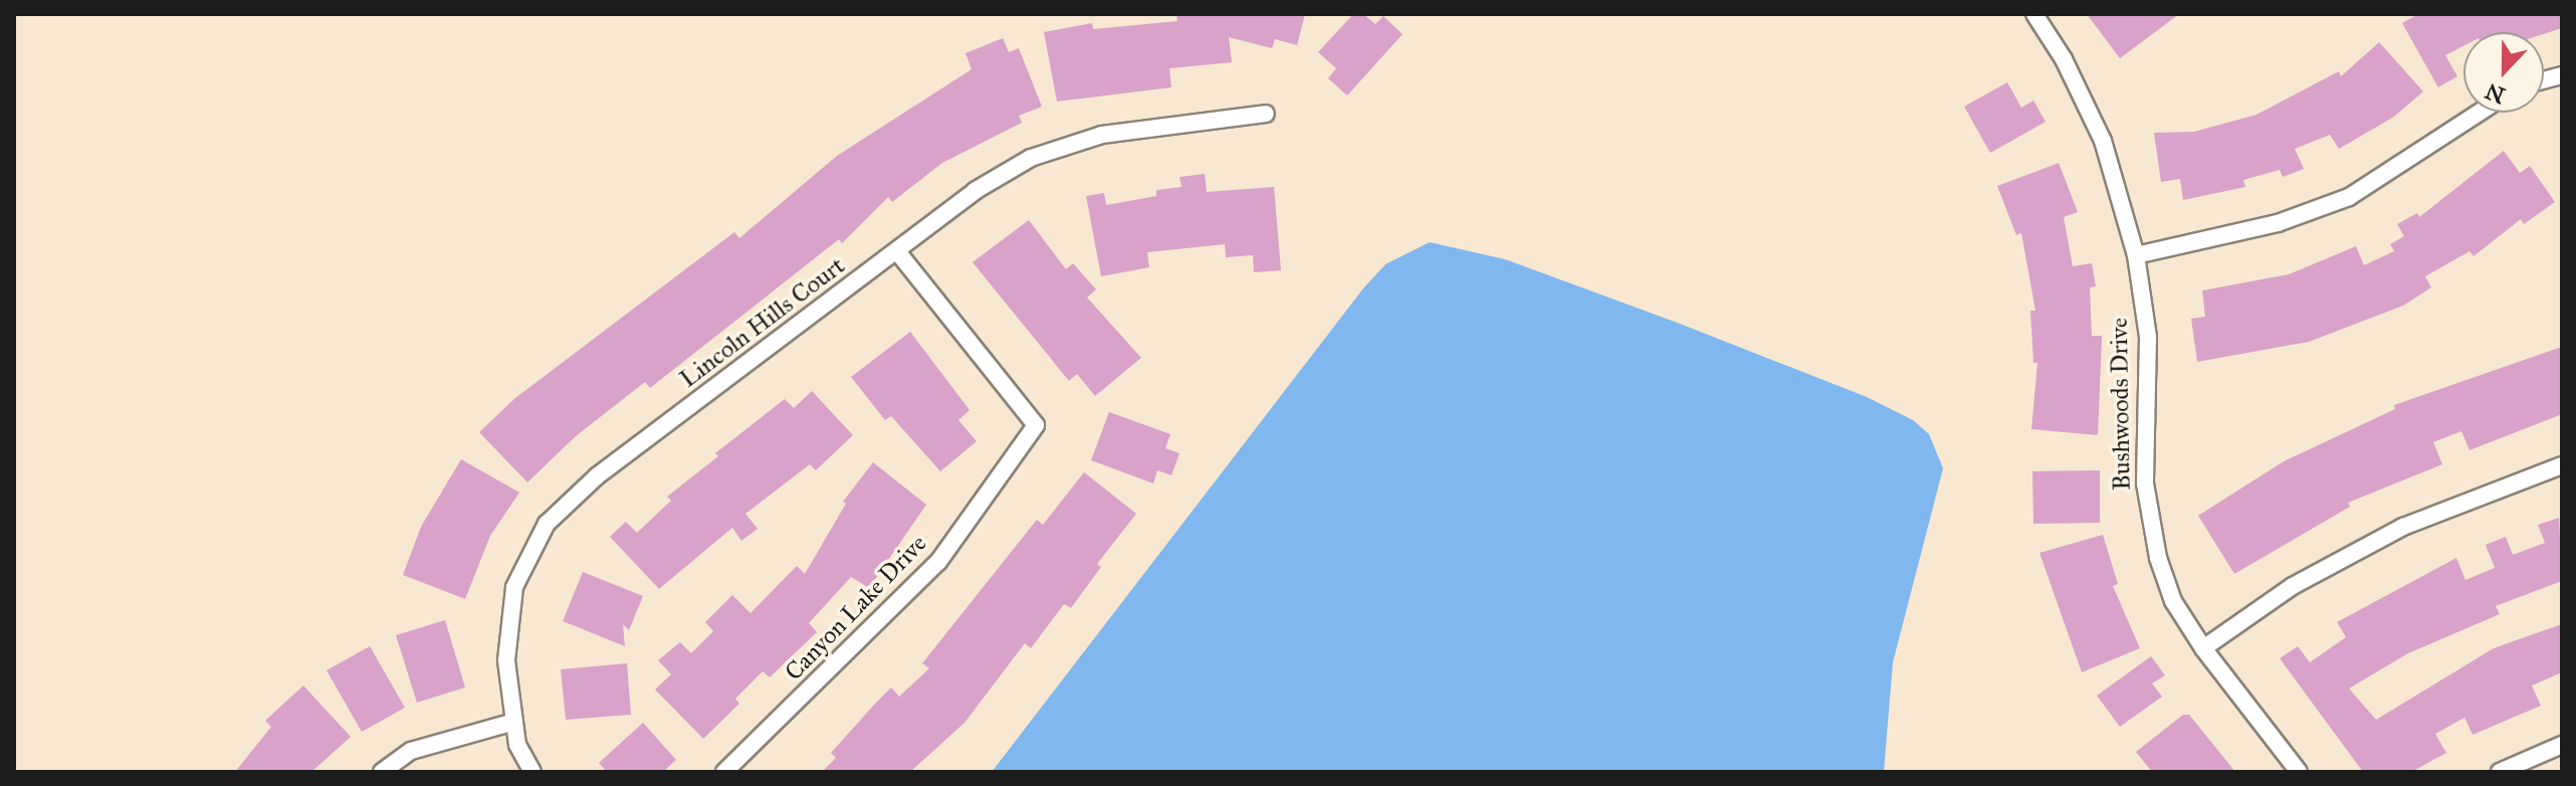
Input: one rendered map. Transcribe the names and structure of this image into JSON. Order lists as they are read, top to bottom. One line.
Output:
{"streets":{"street":["Lincoln Hills Court","Bushwoods Drive","Canyon Lake Drive"]},"crossings":[["Lincoln Hills Court","Canyon Lake Drive"]],"north":"bottom"}
